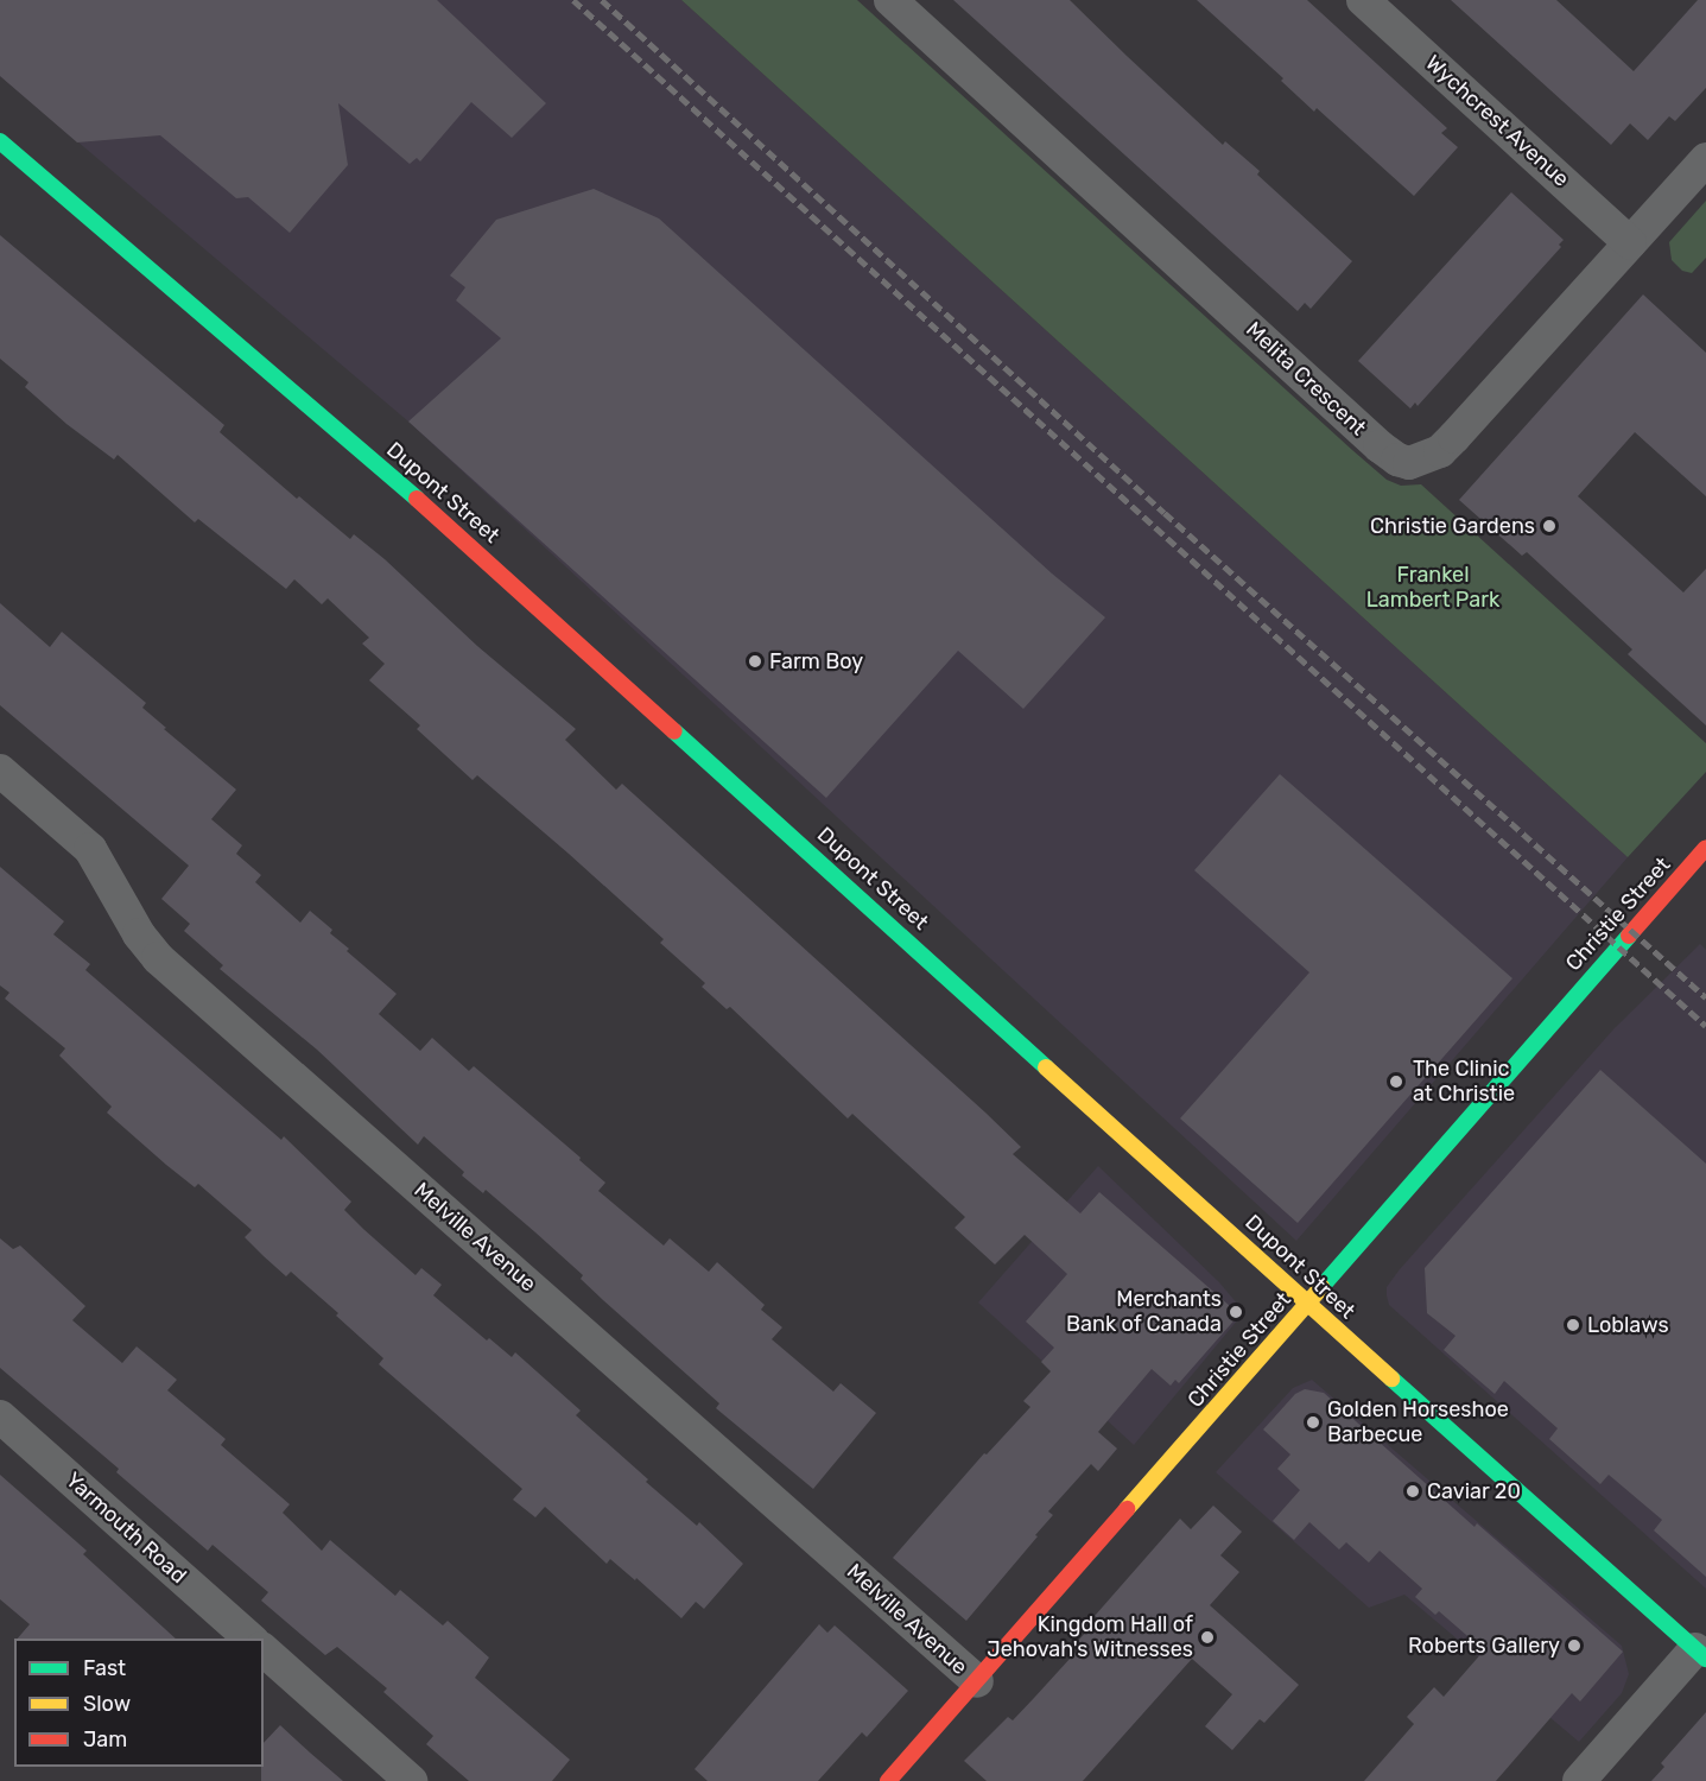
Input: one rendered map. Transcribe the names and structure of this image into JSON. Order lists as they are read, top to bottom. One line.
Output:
{"streets":{"main road":["Dupont Street","Christie Street"],"street":["Wychcrest Avenue","Melita Crescent","Melville Avenue","Yarmouth Road"]},"crossings":[["Wychcrest Avenue","Melita Crescent"],["Dupont Street","Christie Street"],["Christie Street","Melville Avenue"]],"parks":["Frankel Lambert Park"],"places":["Christie Gardens","Farm Boy","The Clinic at Christie","Merchants Bank of Canada","Loblaws","Golden Horseshoe Barbecue","Caviar 20","Kingdom Hall of Jehovah's Witnesses","Roberts Gallery"],"legend":["Fast","Slow","Jam"]}
